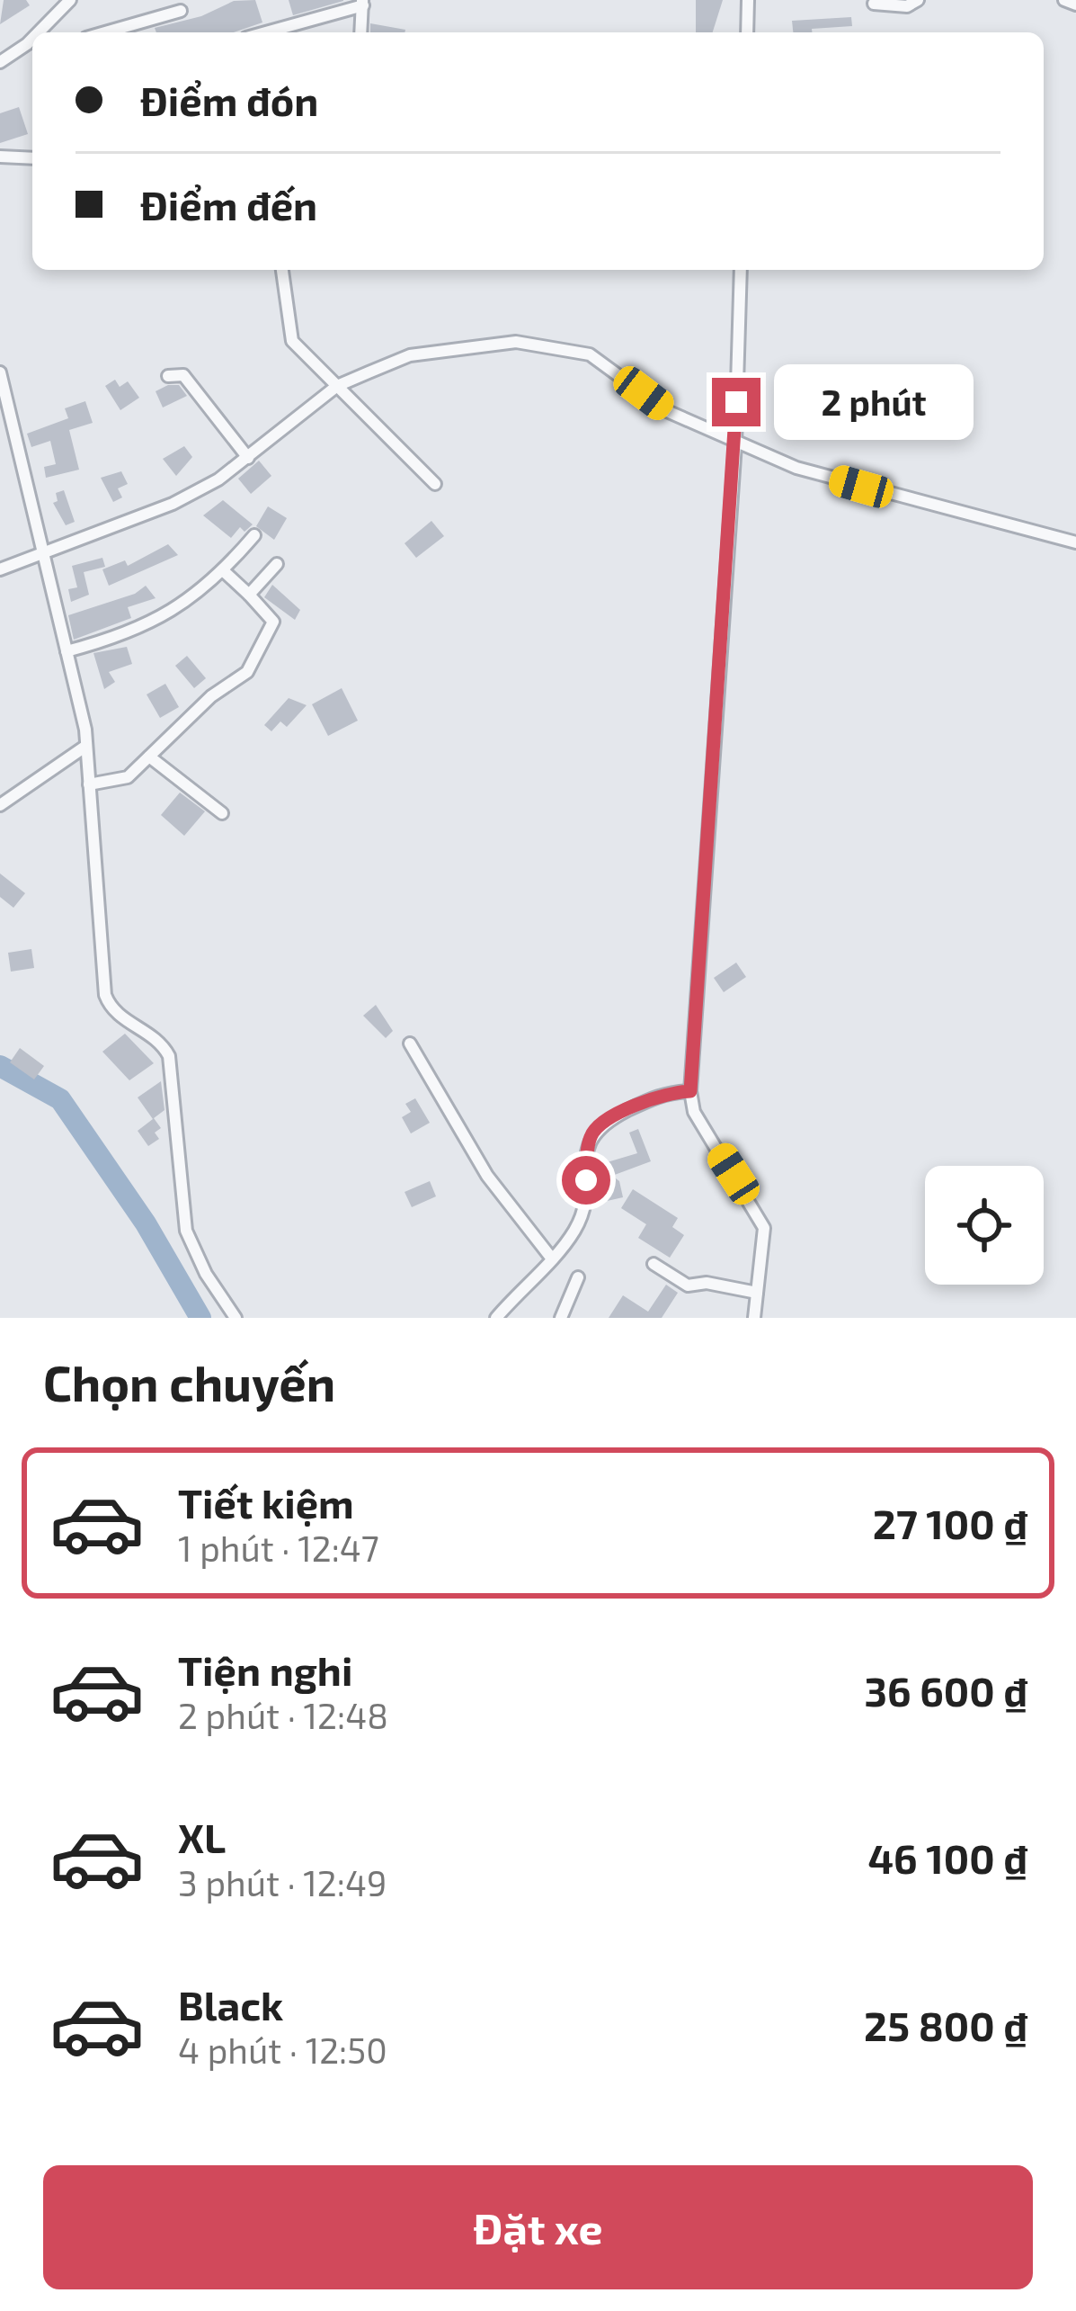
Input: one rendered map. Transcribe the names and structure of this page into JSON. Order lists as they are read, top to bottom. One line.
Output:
{"page":{"banner":["Điểm đón","Điểm đến"],"bubble":"2 phút","heading":"Chọn chuyến","list":[{"name":"Tiết kiệm","note":"1 phút · 12:47","value":"27 100 ₫"},{"name":"Tiện nghi","note":"2 phút · 12:48","value":"36 600 ₫"},{"name":"XL","note":"3 phút · 12:49","value":"46 100 ₫"},{"name":"Black","note":"4 phút · 12:50","value":"25 800 ₫"}],"buttons":"Đặt xe"}}
